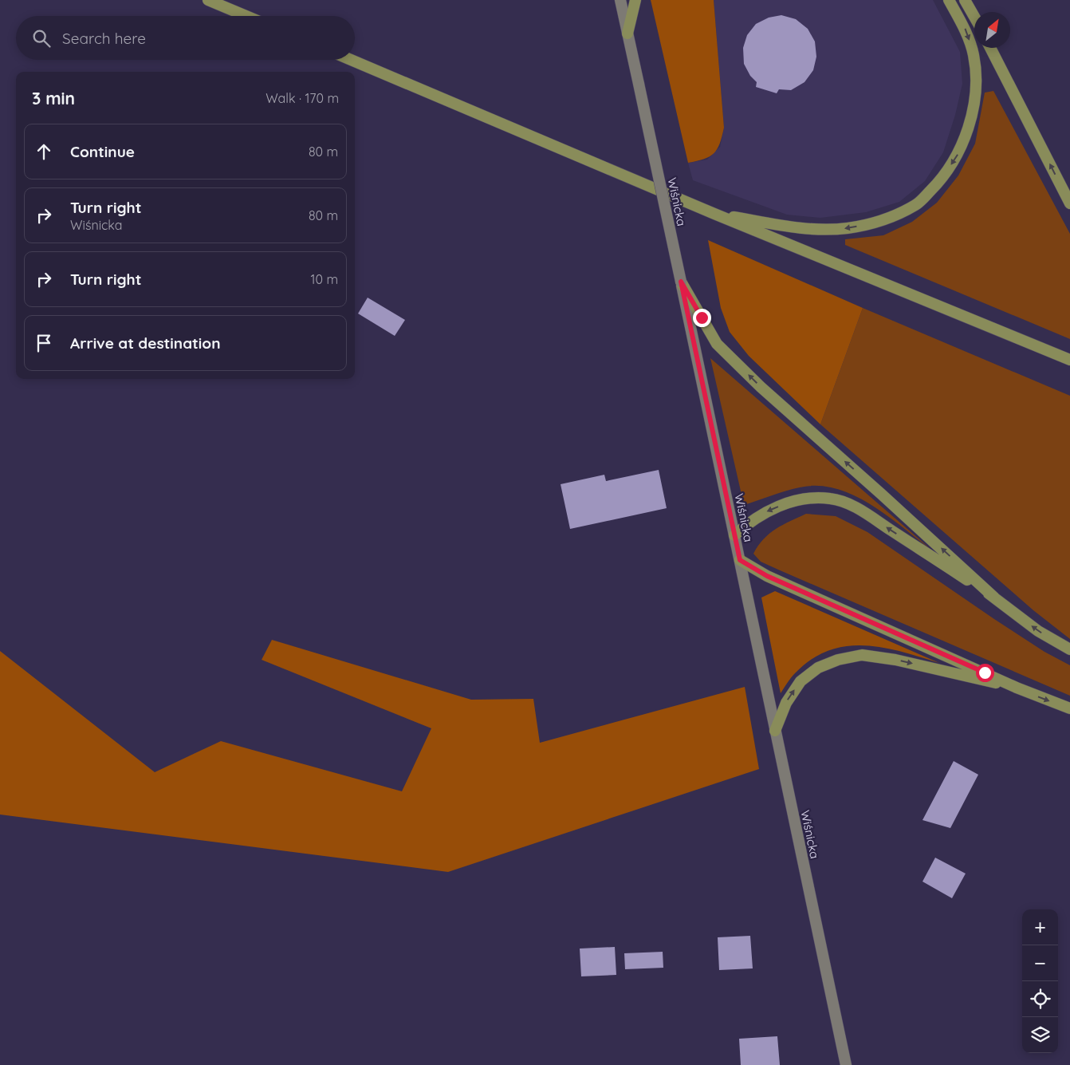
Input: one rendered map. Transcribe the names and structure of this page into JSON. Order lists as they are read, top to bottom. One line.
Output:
{"streets":{"main road":["Wiśnicka"]},"north":"top right","page":{"search":"Search here","heading":["3 min","Walk · 170 m"],"list":[["Continue","80 m"],["Turn right","Wiśnicka","80 m"],["Turn right","10 m"],"Arrive at destination"],"map_buttons":["+","−"]}}
